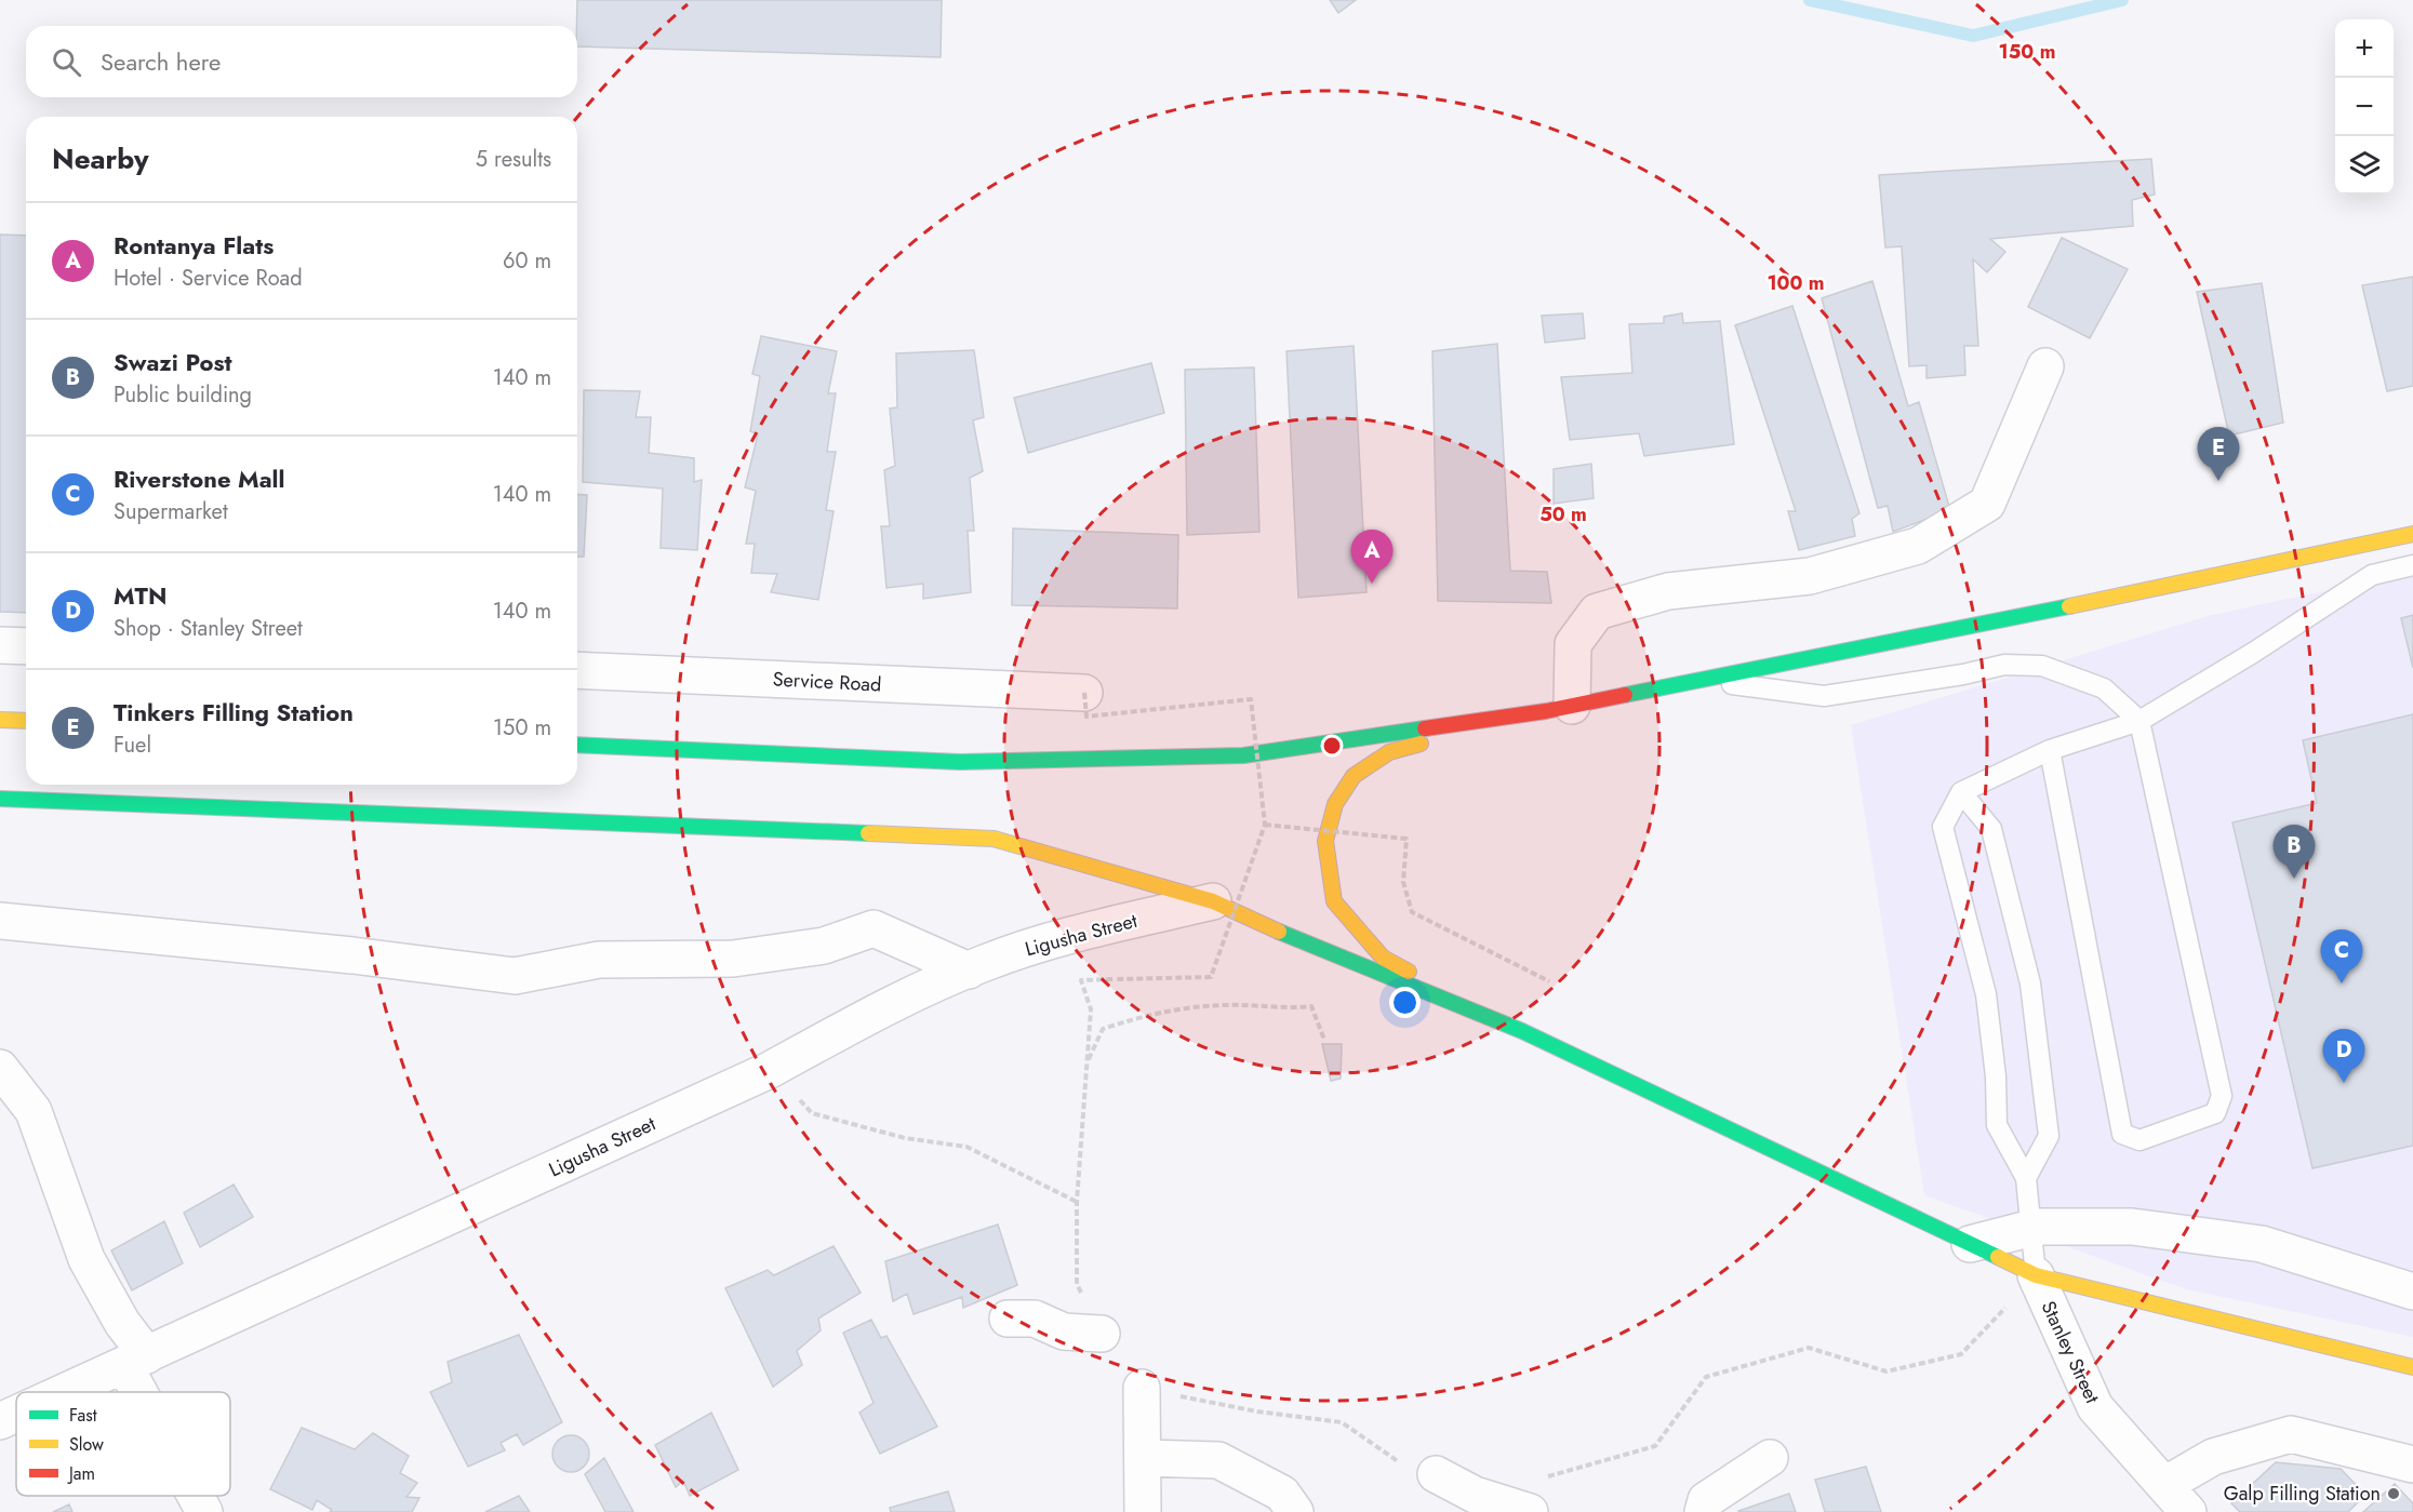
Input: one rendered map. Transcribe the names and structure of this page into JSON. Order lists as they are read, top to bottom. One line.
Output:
{"streets":{"street":["Service Road","Ligusha Street","Stanley Street"]},"places":["Galp Filling Station"],"legend":["Fast","Slow","Jam"],"page":{"map_buttons":["+","−"],"search":"Search here","heading":["Nearby","5 results"],"list":[{"mark":"A","name":"Rontanya Flats","note":"Hotel · Service Road","value":"60 m"},{"mark":"B","name":"Swazi Post","note":"Public building","value":"140 m"},{"mark":"C","name":"Riverstone Mall","note":"Supermarket","value":"140 m"},{"mark":"D","name":"MTN","note":"Shop · Stanley Street","value":"140 m"},{"mark":"E","name":"Tinkers Filling Station","note":"Fuel","value":"150 m"}],"pins":["E","A","B","C","D"]},"rings":["150 m","100 m","50 m"]}
